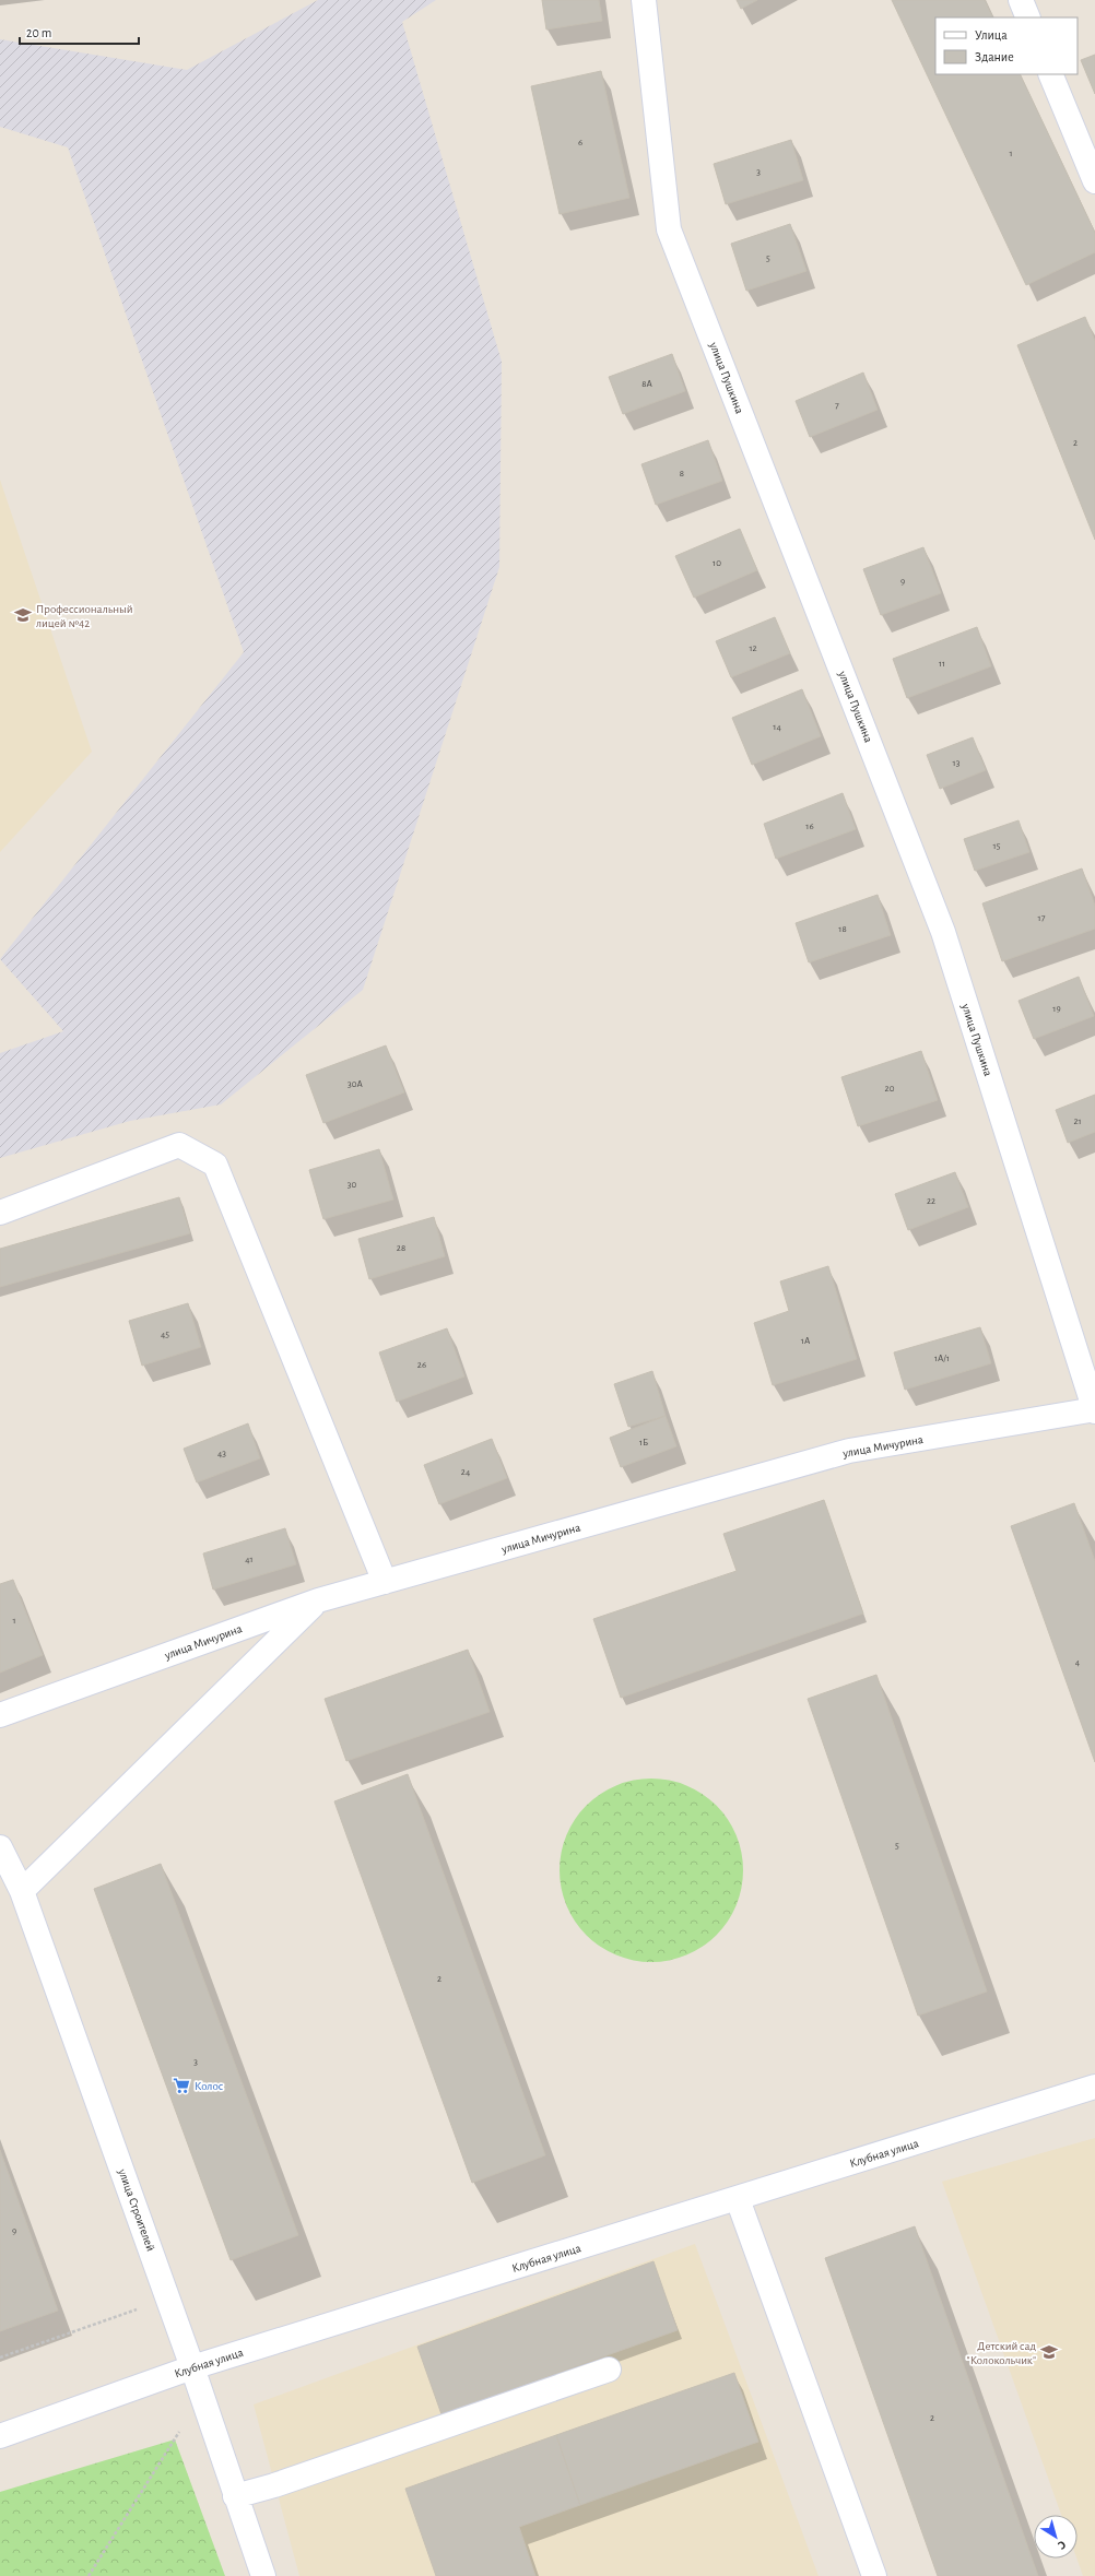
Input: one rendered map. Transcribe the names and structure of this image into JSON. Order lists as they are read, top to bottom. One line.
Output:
{"streets":{"street":["улица Пушкина","улица Мичурина","Клубная улица","улица Строителей"]},"crossings":[["улица Пушкина","улица Мичурина"],["Клубная улица","улица Строителей"]],"places":{"school or university":["Профессиональный лицей №42","Детский сад \"Колокольчик\""],"supermarket":["Колос"]},"house_numbers":["6","1","3","5","8А","7","2","8","10","9","12","11","14","13","16","15","17","18","19","30А","20","21","30","22","28","45","1А","1А/1","26","1Б","43","24","41","1","4","5","2","3","9","2"],"legend":["Улица","Здание"],"scale_bar":"20 m","north":"bottom right"}
